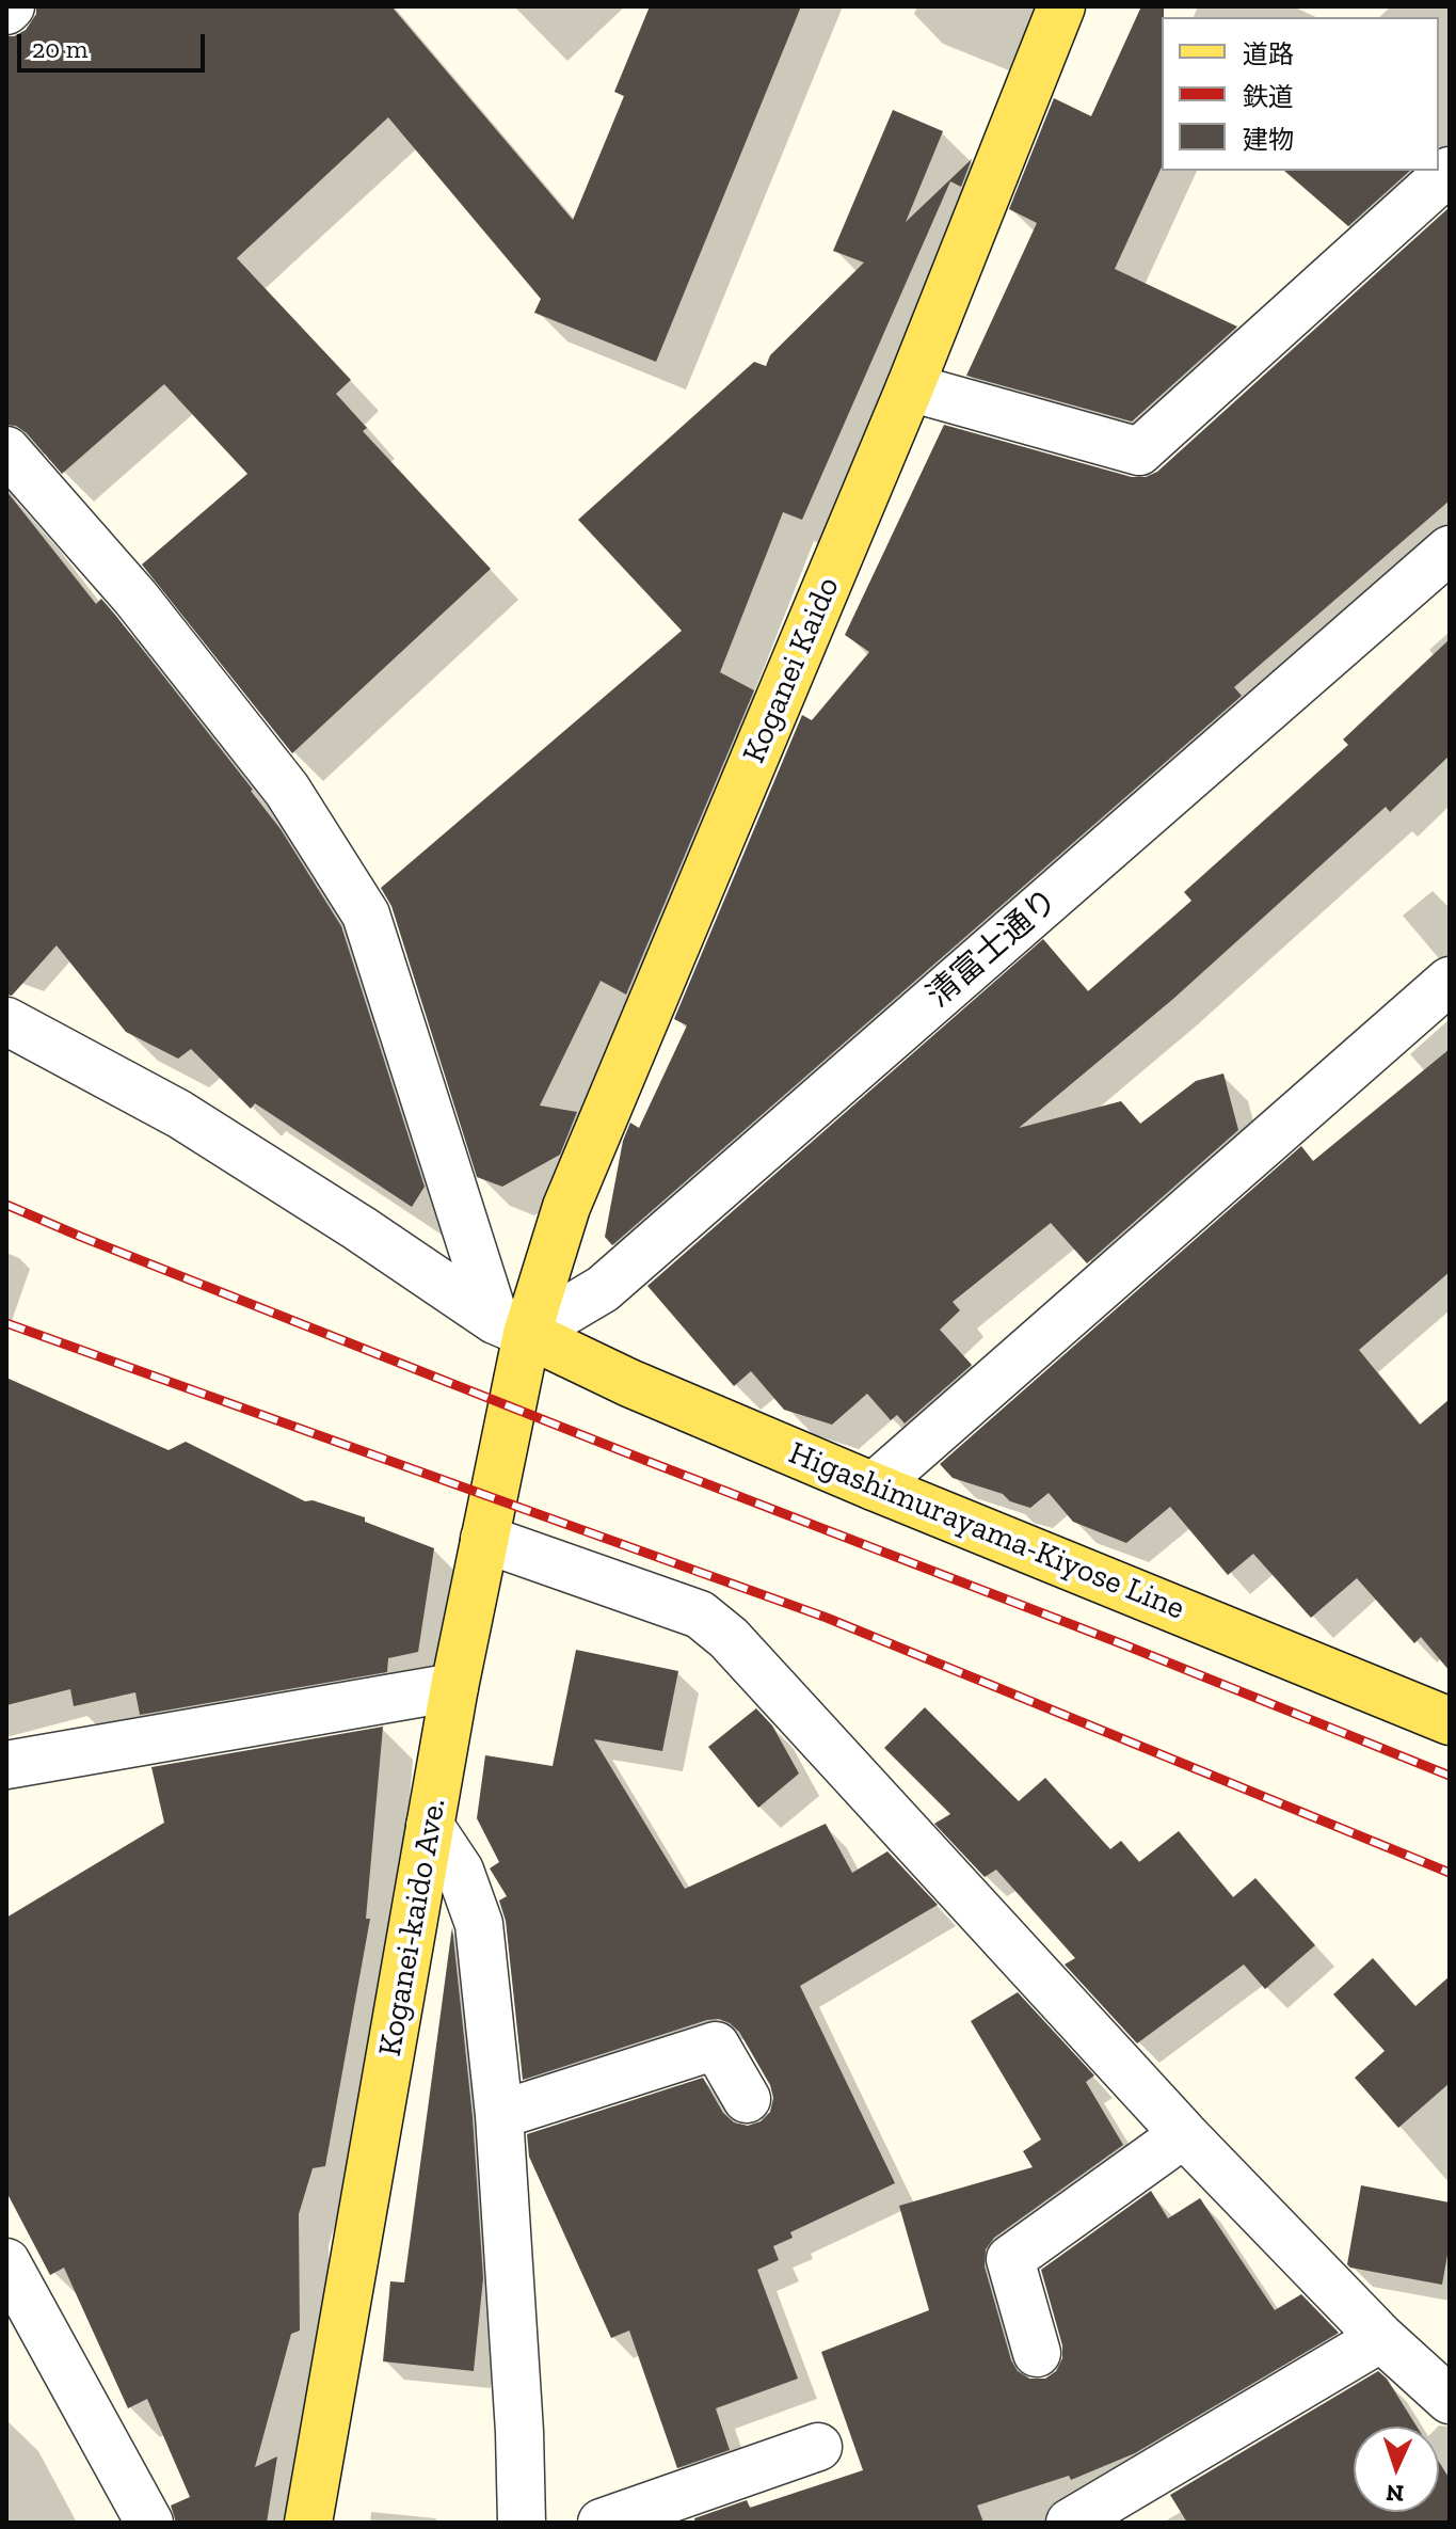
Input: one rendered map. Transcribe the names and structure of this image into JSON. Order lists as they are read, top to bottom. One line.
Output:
{"streets":{"main road":["Koganei Kaido","Higashimurayama-Kiyose Line","Koganei-kaido Ave."],"street":["清富士通り"]},"crossings":[["Koganei Kaido","清富士通り"],["Koganei Kaido","Higashimurayama-Kiyose Line"],["Koganei Kaido","Koganei-kaido Ave."],["清富士通り","Higashimurayama-Kiyose Line"],["清富士通り","Koganei-kaido Ave."],["Higashimurayama-Kiyose Line","Koganei-kaido Ave."]],"legend":["道路","鉄道","建物"],"scale_bar":"20 m","north":"bottom"}
